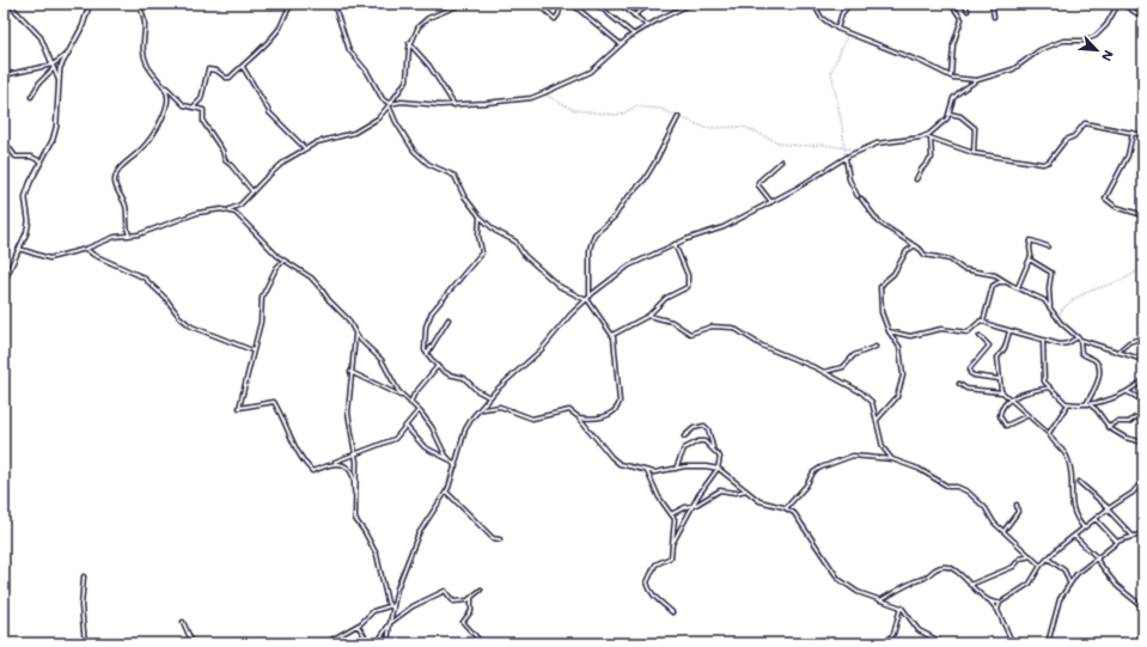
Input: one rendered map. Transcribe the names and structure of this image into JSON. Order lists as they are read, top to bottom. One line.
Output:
{"north":"bottom right"}
